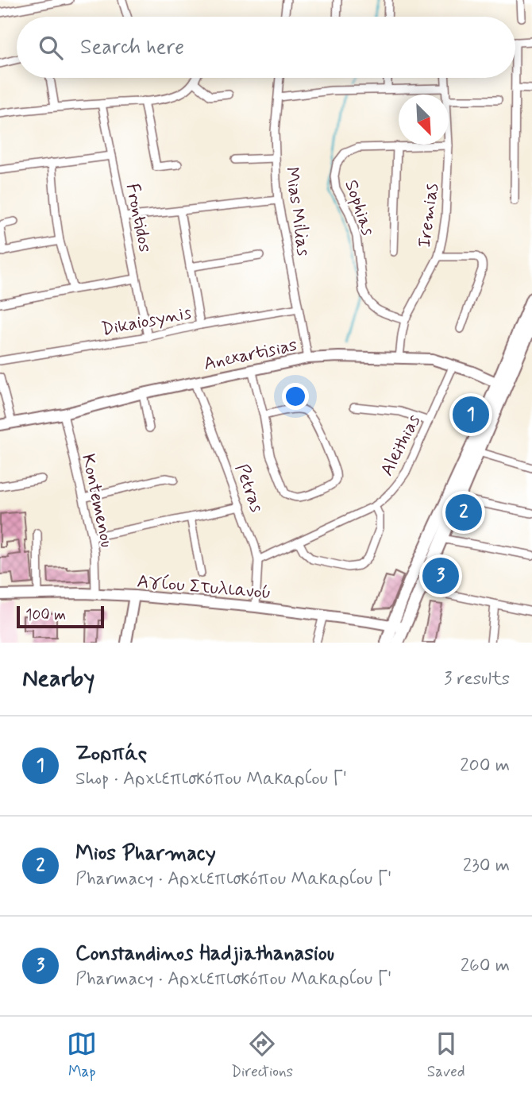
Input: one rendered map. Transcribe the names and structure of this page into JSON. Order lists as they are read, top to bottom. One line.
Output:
{"streets":{"street":["Sophias","Mias Milias","Iremias","Frontidos","Dikaiosynis","Anexartisias","Aleithias","Petras","Kontemenou","Αγίου Στυλιανού"]},"crossings":[["Sophias","Iremias"],["Mias Milias","Dikaiosynis"],["Mias Milias","Anexartisias"],["Iremias","Anexartisias"],["Frontidos","Dikaiosynis"],["Anexartisias","Aleithias"],["Anexartisias","Petras"],["Anexartisias","Kontemenou"],["Aleithias","Petras"],["Petras","Αγίου Στυλιανού"],["Kontemenou","Αγίου Στυλιανού"]],"scale_bar":"100 m","north":"bottom right","page":{"search":"Search here","pins":["1","2","3"],"scale":"100 m","heading":["Nearby","3 results"],"list":[{"mark":"1","name":"Ζορπάς","note":"Shop · Αρχιεπισκόπου Μακαρίου Γ'","value":"200 m"},{"mark":"2","name":"Mios Pharmacy","note":"Pharmacy · Αρχιεπισκόπου Μακαρίου Γ'","value":"230 m"},{"mark":"3","name":"Constandinos Hadjiathanasiou","note":"Pharmacy · Αρχιεπισκόπου Μακαρίου Γ'","value":"260 m"}],"nav":["Map","Directions","Saved"]}}
